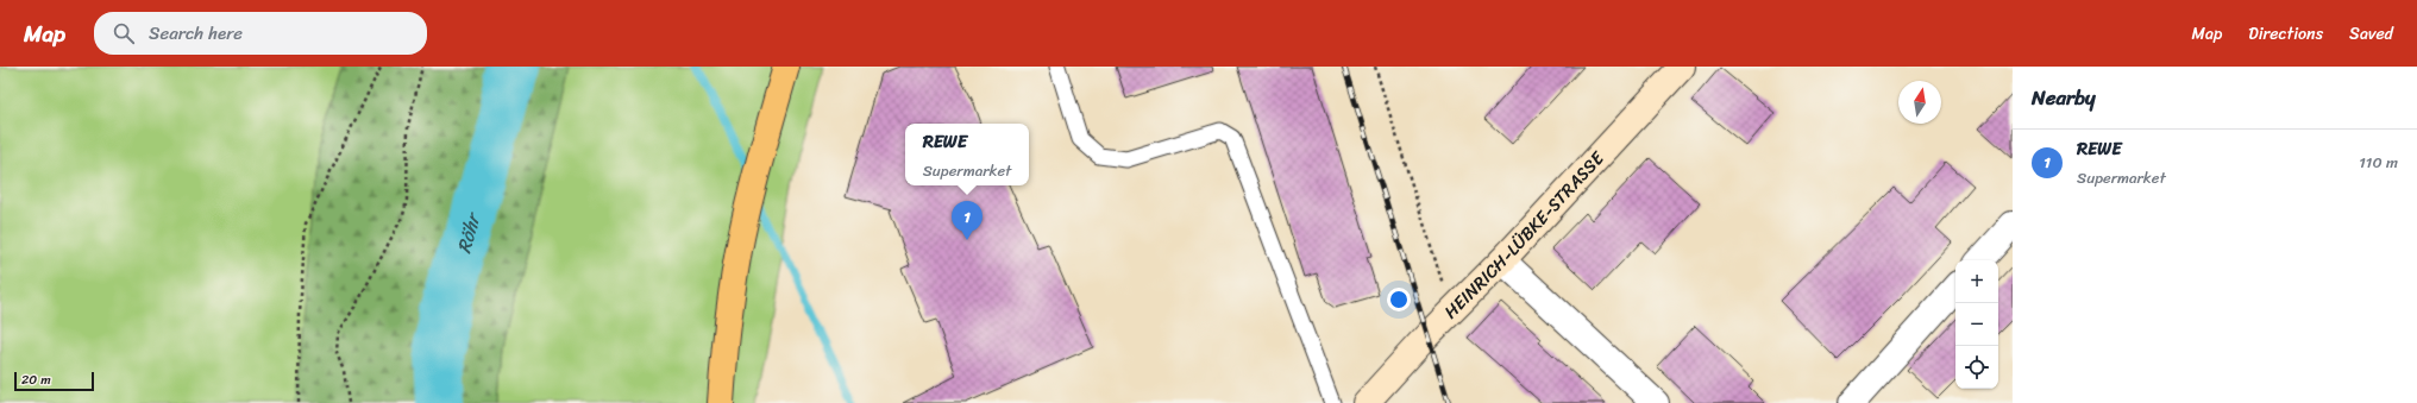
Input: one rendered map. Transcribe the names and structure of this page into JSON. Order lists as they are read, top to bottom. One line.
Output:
{"streets":{"street":["HEINRICH-LÜBKE-STRASSE"]},"water":["Röhr"],"scale_bar":"20 m","north":"top","page":{"header":"Map","search":"Search here","nav":["Map","Directions","Saved"],"heading":"Nearby","popup":["REWE","Supermarket"],"list":[{"mark":"1","name":"REWE","note":"Supermarket","value":"110 m"}],"pins":"1","map_buttons":["+","−"],"scale":"20 m"}}
